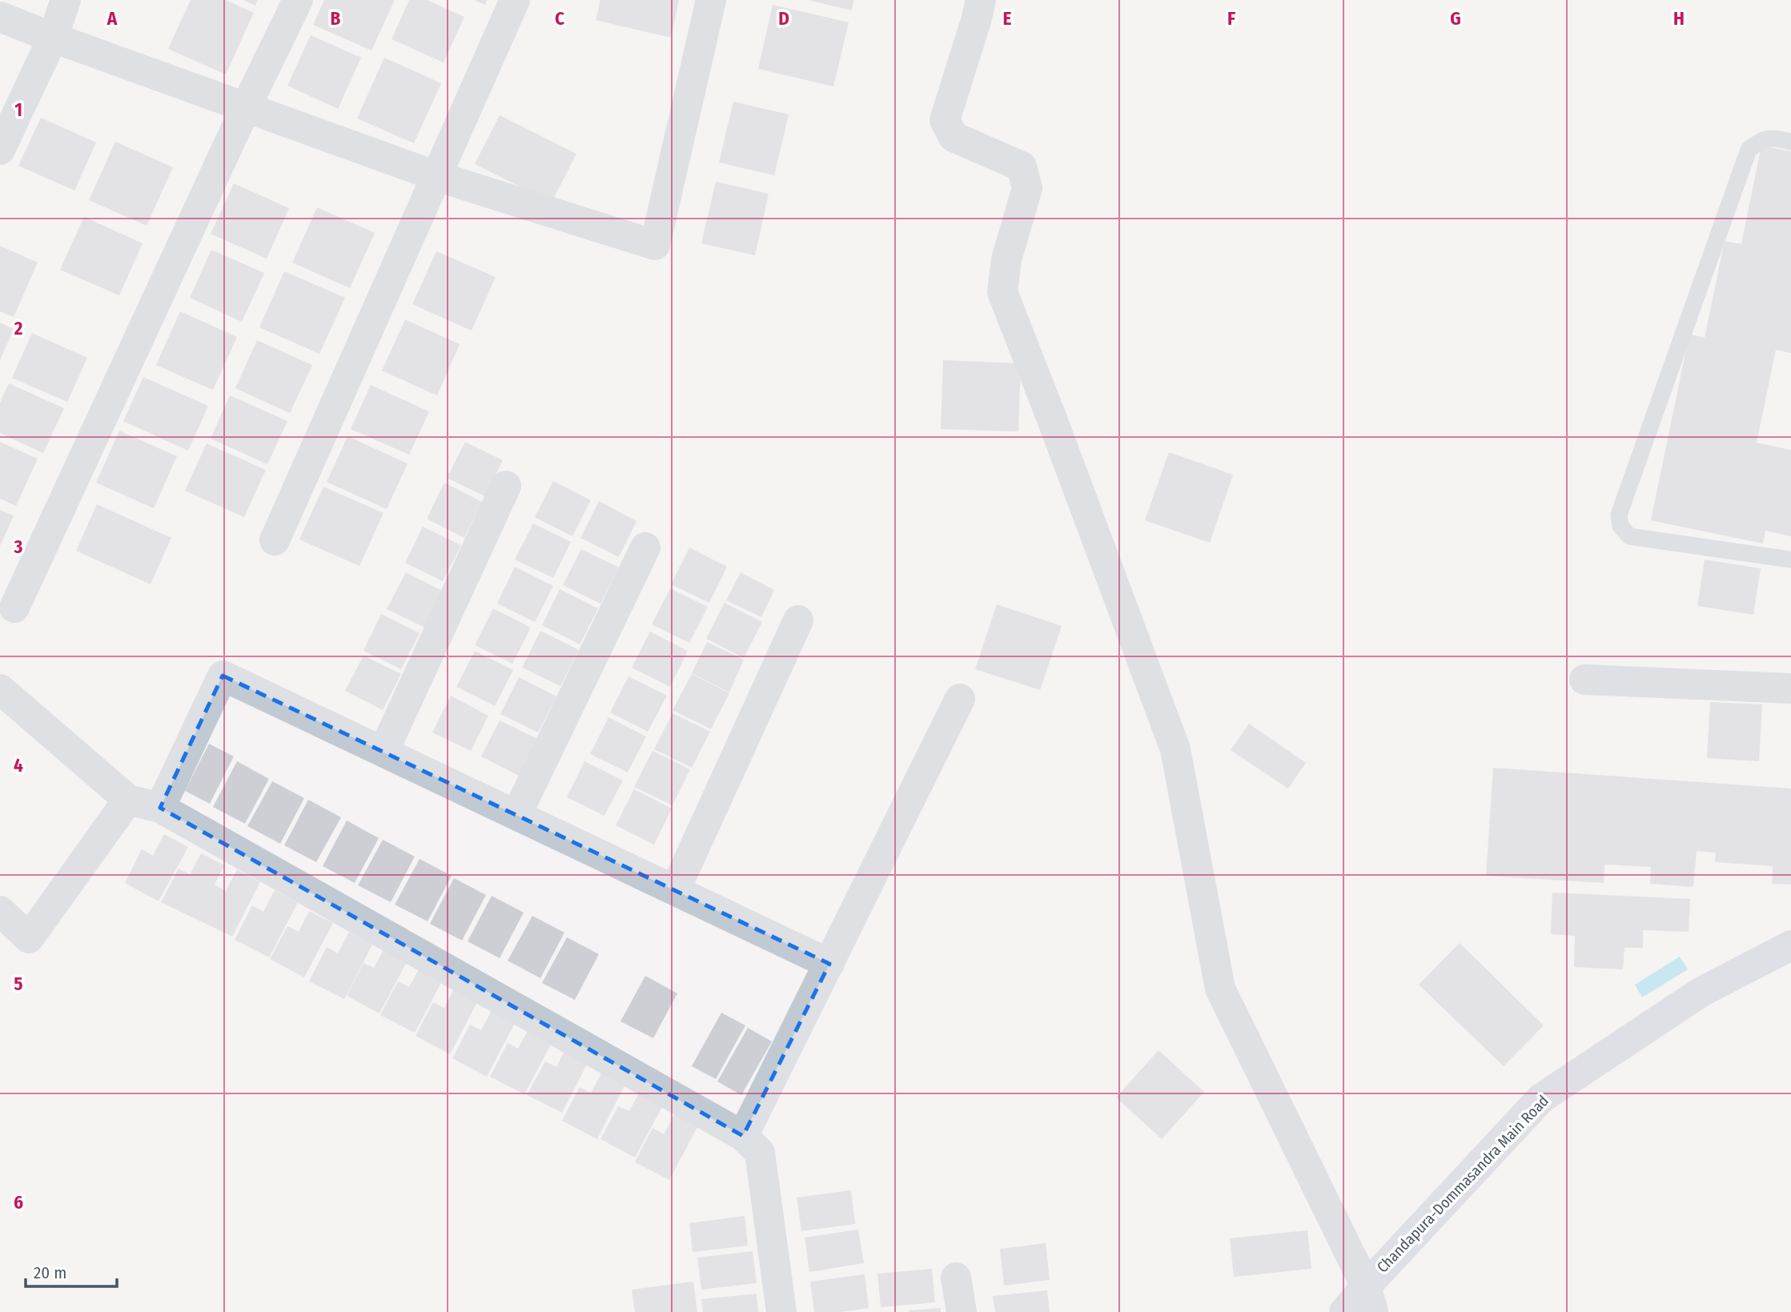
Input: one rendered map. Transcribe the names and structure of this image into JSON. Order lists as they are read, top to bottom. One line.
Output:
{"streets":{"main road":["Chandapura-Dommasandra Main Road"]},"scale_bar":"20 m","grid":{"columns":["A","B","C","D","E","F","G","H"],"rows":["1","2","3","4","5","6"]}}
